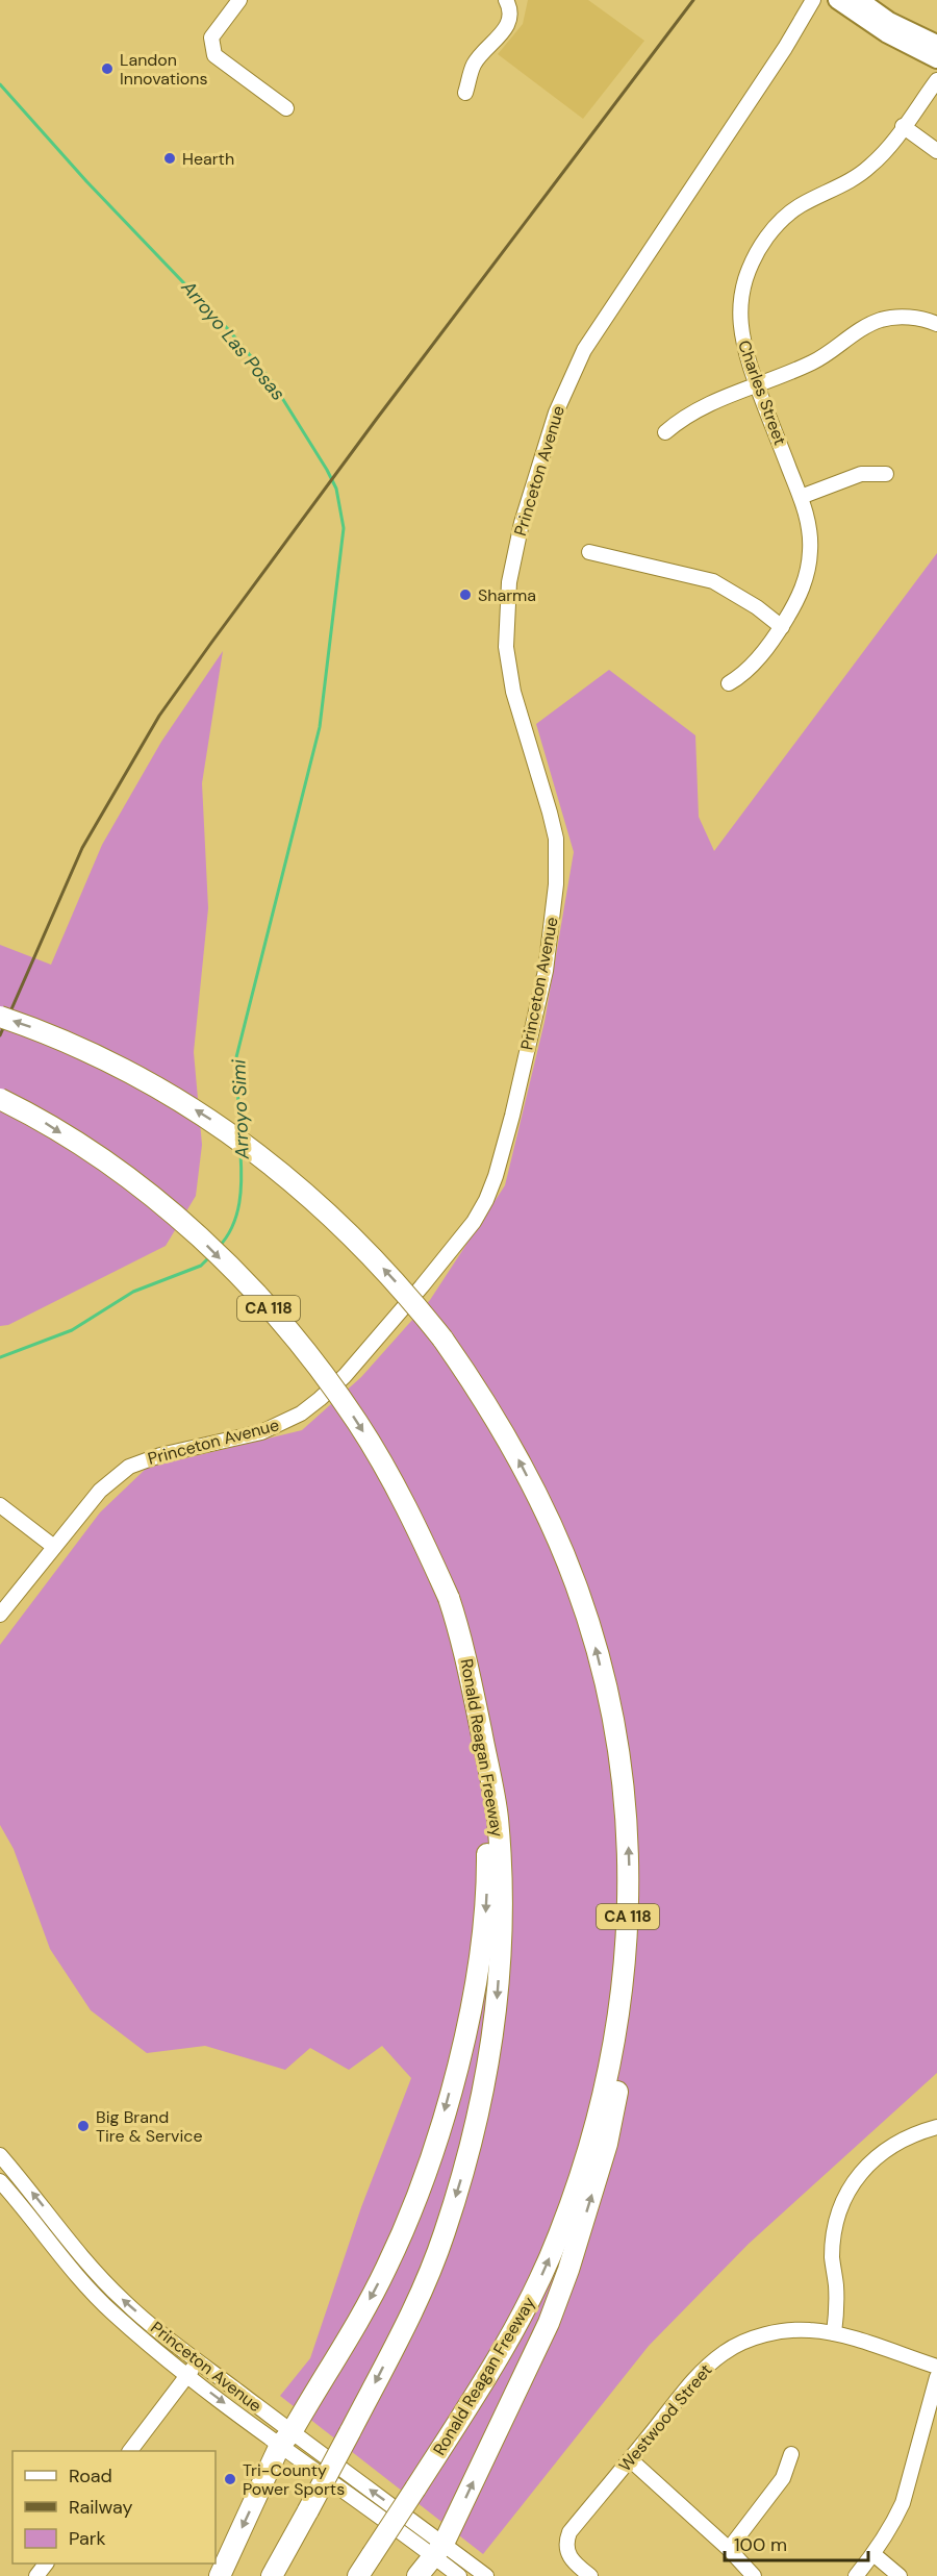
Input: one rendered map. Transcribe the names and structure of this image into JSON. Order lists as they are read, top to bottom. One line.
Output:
{"streets":{"highway":["CA 118","Ronald Reagan Freeway"],"street":["Charles Street","Princeton Avenue","Westwood Street"]},"water":["Arroyo Las Posas","Arroyo Simi"],"places":["Landon Innovations","Hearth","Sharma","Big Brand Tire & Service","Tri-County Power Sports"],"legend":["Road","Railway","Park"],"scale_bar":"100 m"}
